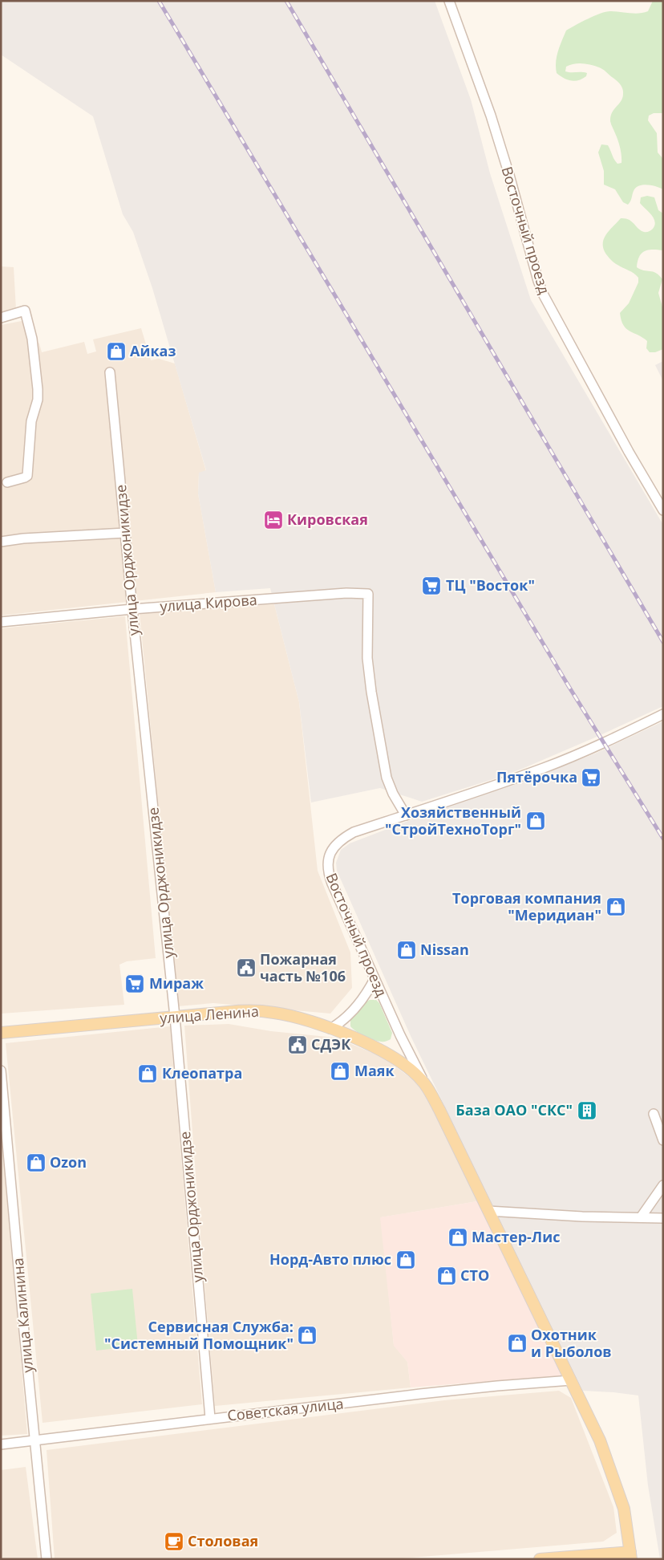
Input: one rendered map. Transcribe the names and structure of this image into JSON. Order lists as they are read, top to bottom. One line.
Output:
{"streets":{"main road":["улица Ленина"],"street":["Восточный проезд","улица Орджоникидзе","улица Кирова","улица Калинина","Советская улица"]},"crossings":[["Восточный проезд","улица Кирова"],["Восточный проезд","улица Ленина"],["улица Орджоникидзе","улица Кирова"],["улица Орджоникидзе","улица Ленина"],["улица Орджоникидзе","Советская улица"],["улица Ленина","Советская улица"],["улица Калинина","Советская улица"]],"places":{"shop":["Айказ","Хозяйственный \"СтройТехноТорг\"","Торговая компания \"Меридиан\"","Nissan","Маяк","Клеопатра","Ozon","Мастер-Лис","Норд-Авто плюс","СТО","Сервисная Служба: \"Системный Помощник\"","Охотник и Рыболов"],"hotel":["Кировская"],"supermarket":["ТЦ \"Восток\"","Пятёрочка","Мираж"],"public building":["Пожарная часть №106","СДЭК"],"building":["База ОАО \"СКС\""],"cafe":["Столовая"]}}
